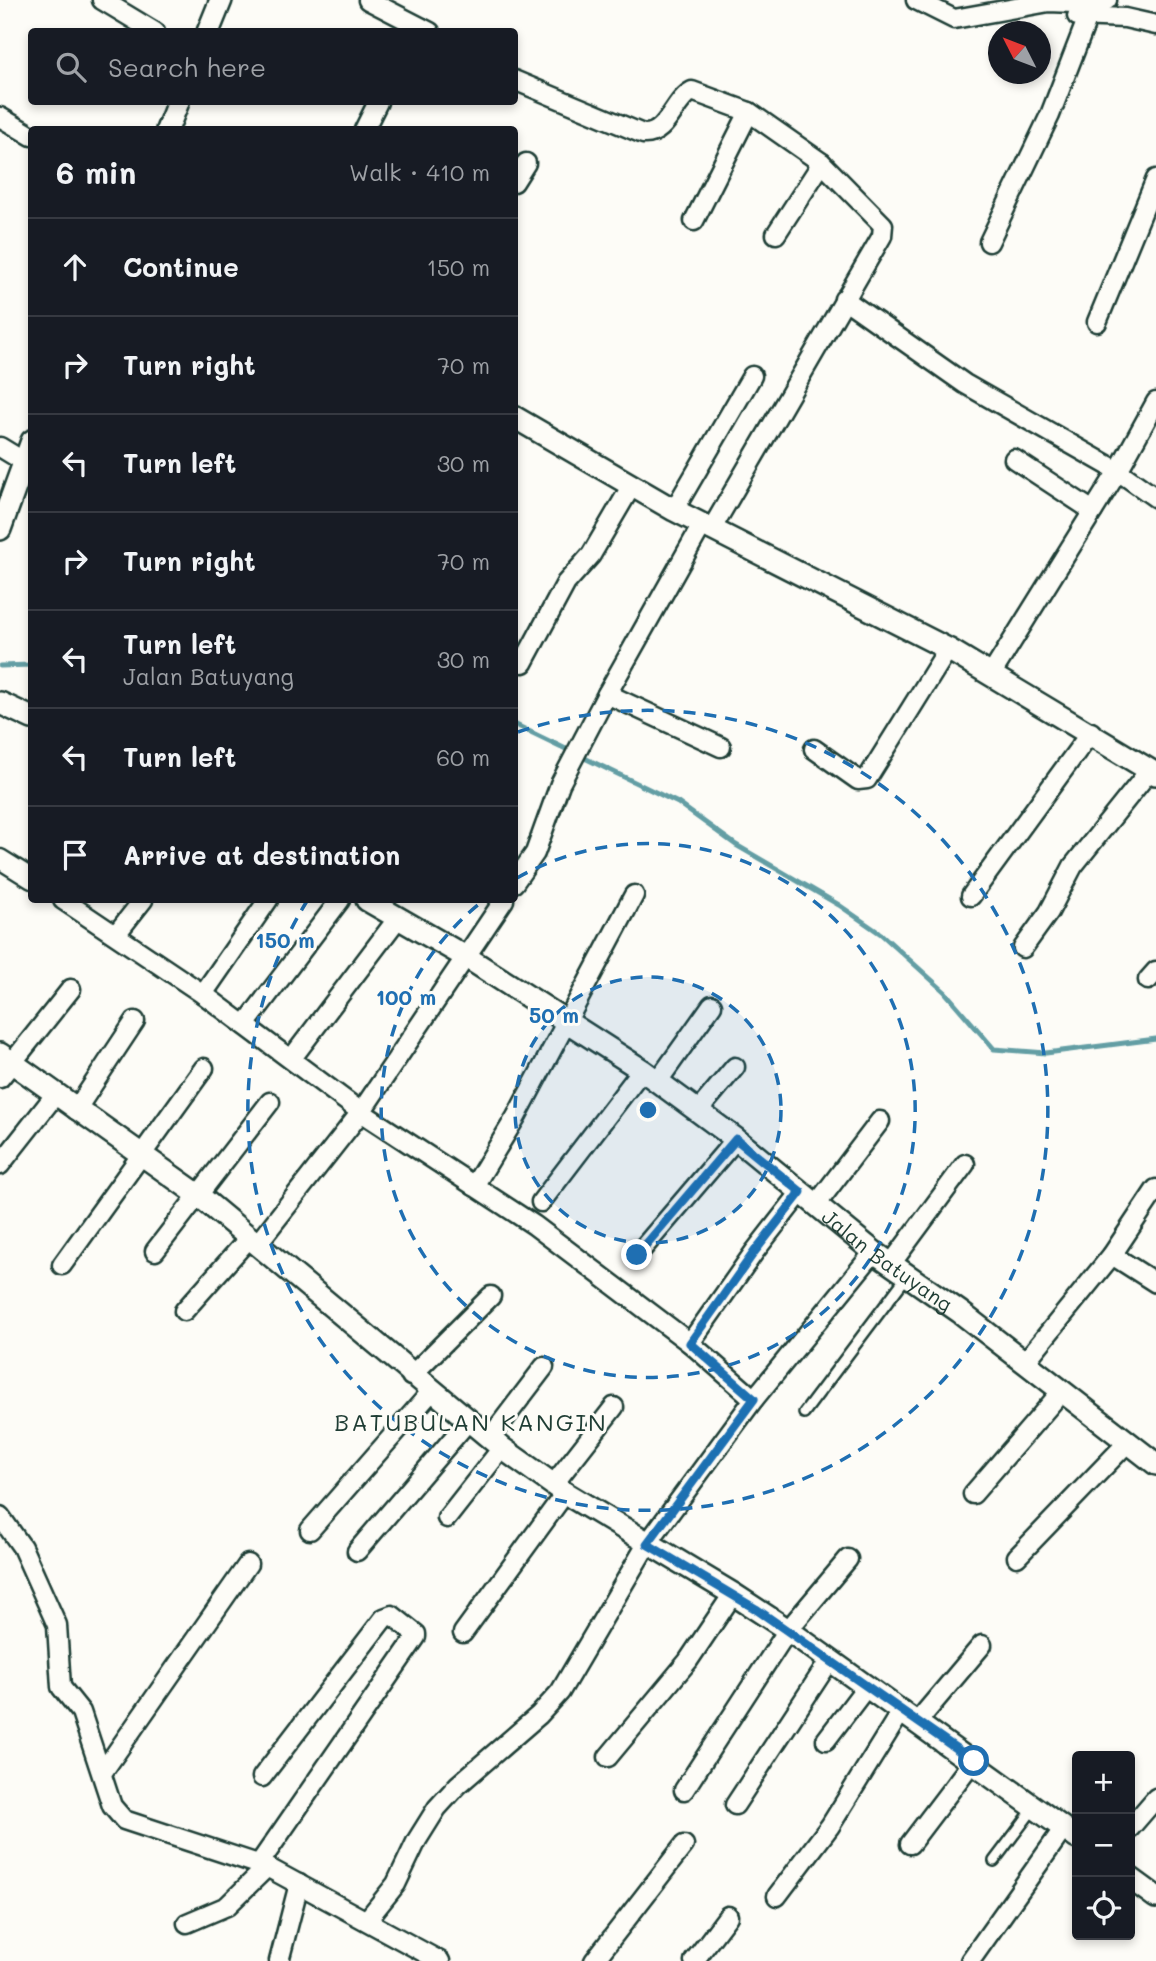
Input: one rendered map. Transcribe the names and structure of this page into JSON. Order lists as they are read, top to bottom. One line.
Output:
{"streets":{"street":["Jalan Batuyang"]},"districts":["BATUBULAN KANGIN"],"north":"top left","page":{"search":"Search here","heading":["6 min","Walk · 410 m"],"list":[["Continue","150 m"],["Turn right","70 m"],["Turn left","30 m"],["Turn right","70 m"],["Turn left","Jalan Batuyang","30 m"],["Turn left","60 m"],"Arrive at destination"],"map_buttons":["+","−"]},"rings":["150 m","100 m","50 m"]}
